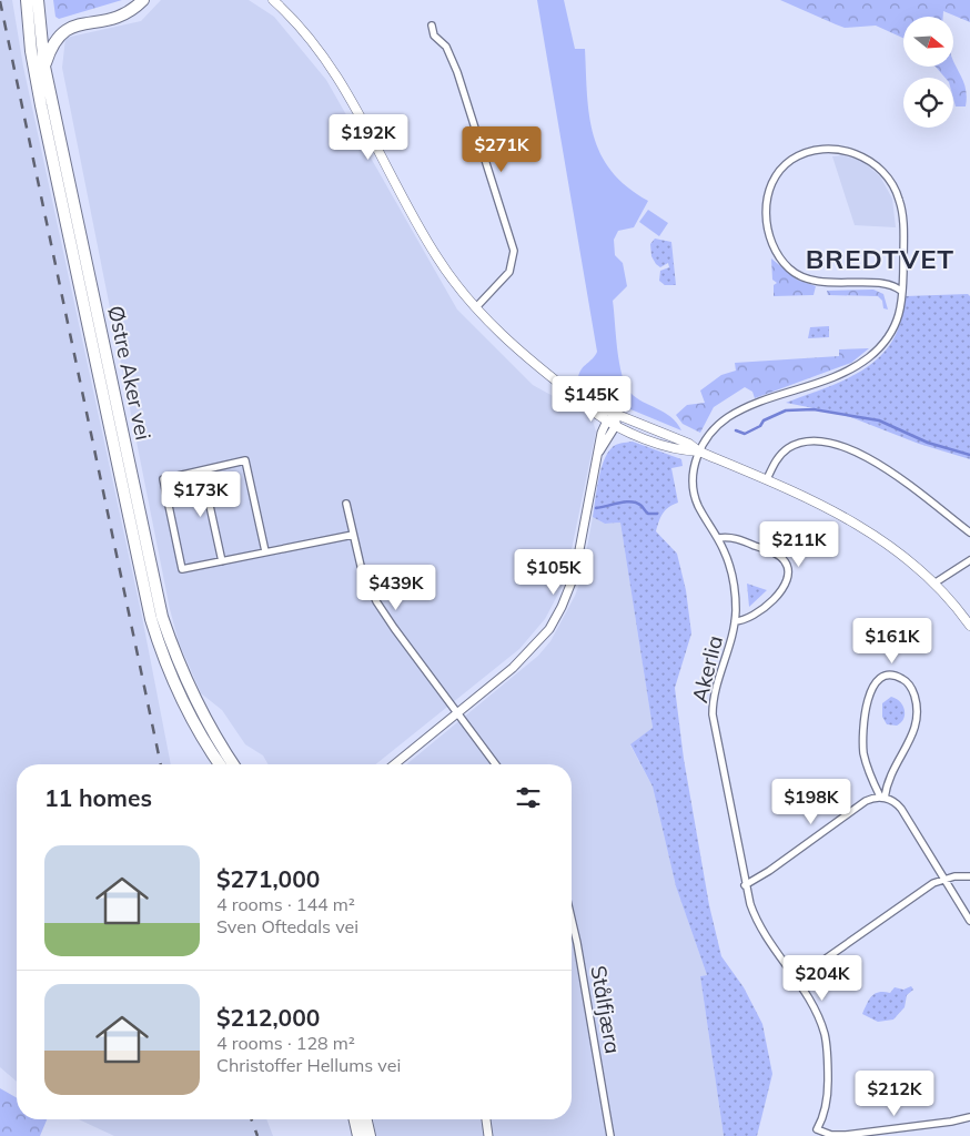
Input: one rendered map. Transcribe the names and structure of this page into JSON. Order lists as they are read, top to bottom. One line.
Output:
{"streets":{"highway":["Østre Aker vei"],"street":["Akerlia","Stålfjæra"]},"districts":["BREDTVET"],"north":"right","page":{"price":["$192K","$271K","$145K","$173K","$211K","$105K","$439K","$161K","$198K","$204K","$212K"],"heading":"11 homes","list":[{"name":"$271,000","note":"4 rooms · 144 m² · Sven Oftedals vei"},{"name":"$212,000","note":"4 rooms · 128 m² · Christoffer Hellums vei"}]}}
